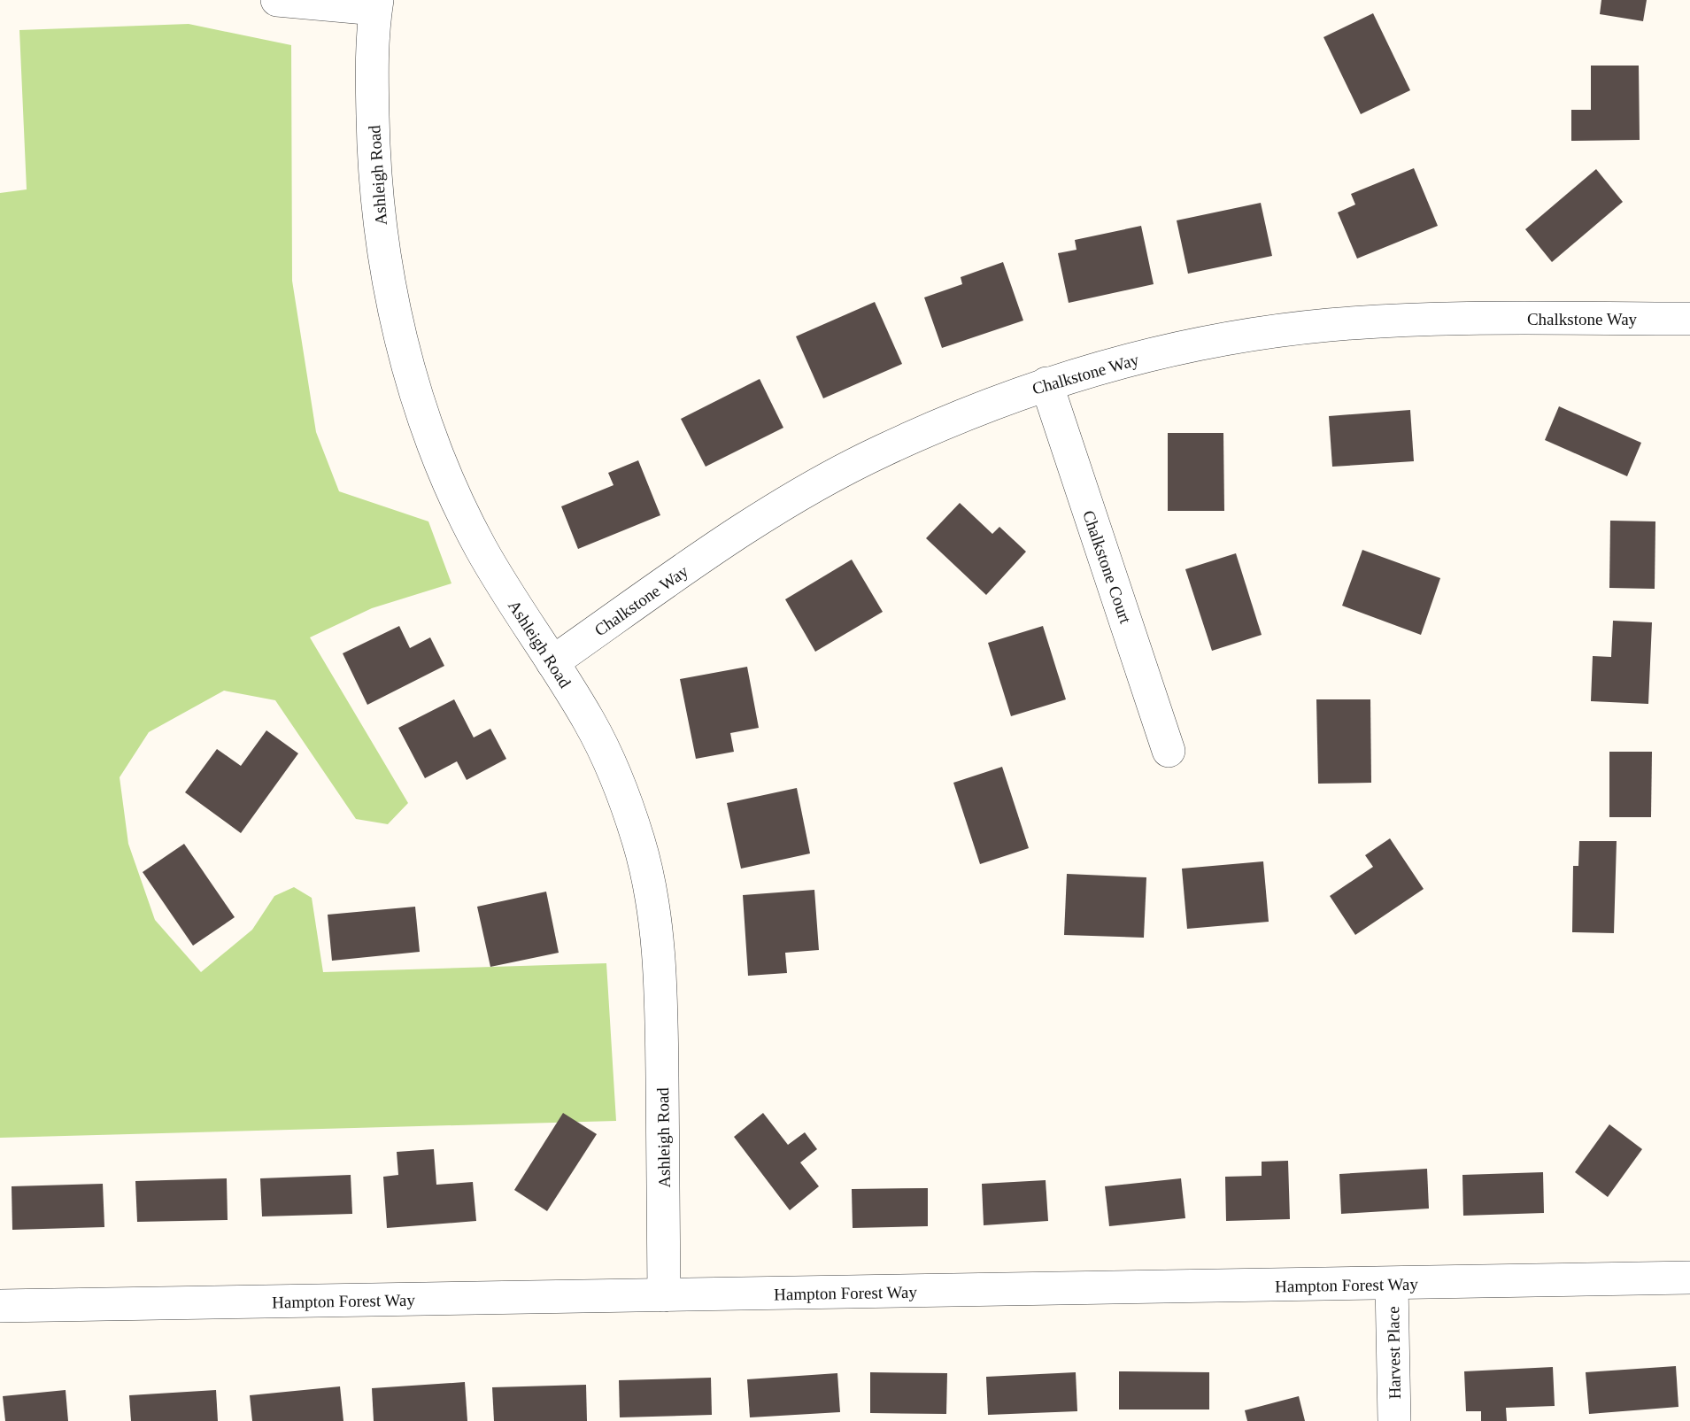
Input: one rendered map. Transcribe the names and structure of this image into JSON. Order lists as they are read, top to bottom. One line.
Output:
{"streets":{"street":["Ashleigh Road","Chalkstone Way","Chalkstone Court","Hampton Forest Way","Harvest Place"]},"crossings":[["Ashleigh Road","Chalkstone Way"],["Ashleigh Road","Hampton Forest Way"],["Chalkstone Way","Chalkstone Court"],["Hampton Forest Way","Harvest Place"]]}
